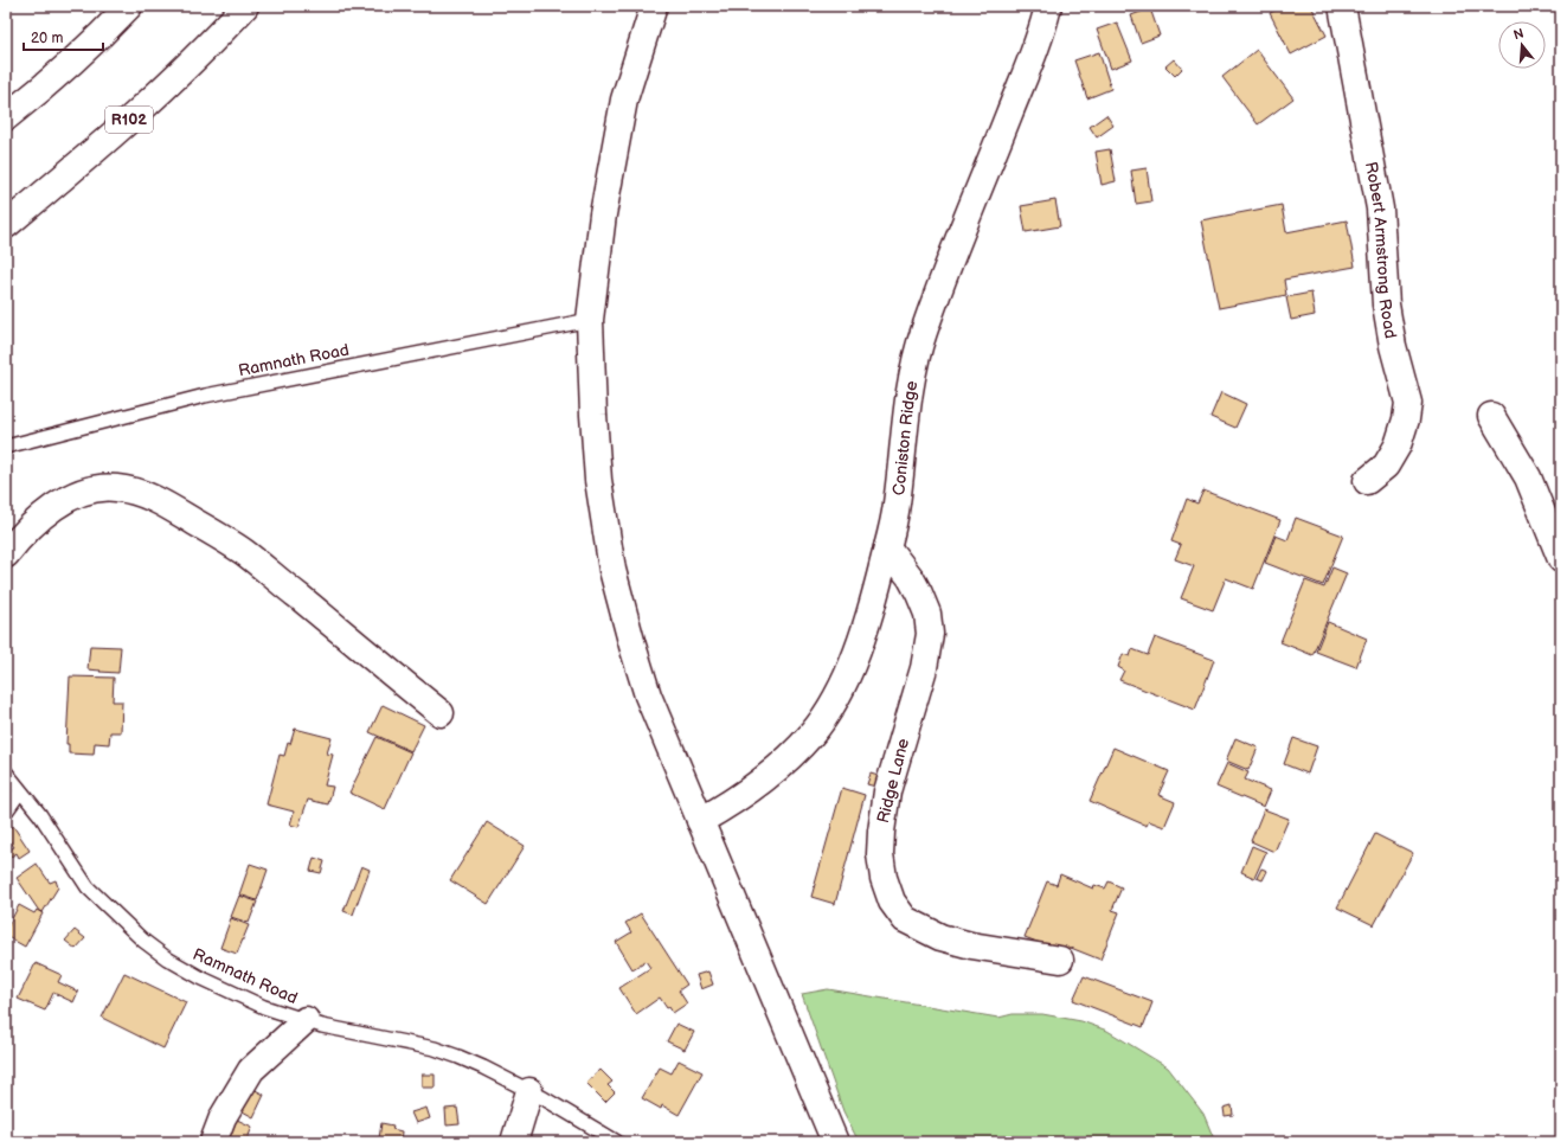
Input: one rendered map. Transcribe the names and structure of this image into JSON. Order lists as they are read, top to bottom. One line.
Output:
{"streets":{"street":["R102","Robert Armstrong Road","Coniston Ridge","Ridge Lane"],"lane":["Ramnath Road"]},"crossings":[["Coniston Ridge","Ridge Lane"]],"scale_bar":"20 m","north":"top"}
